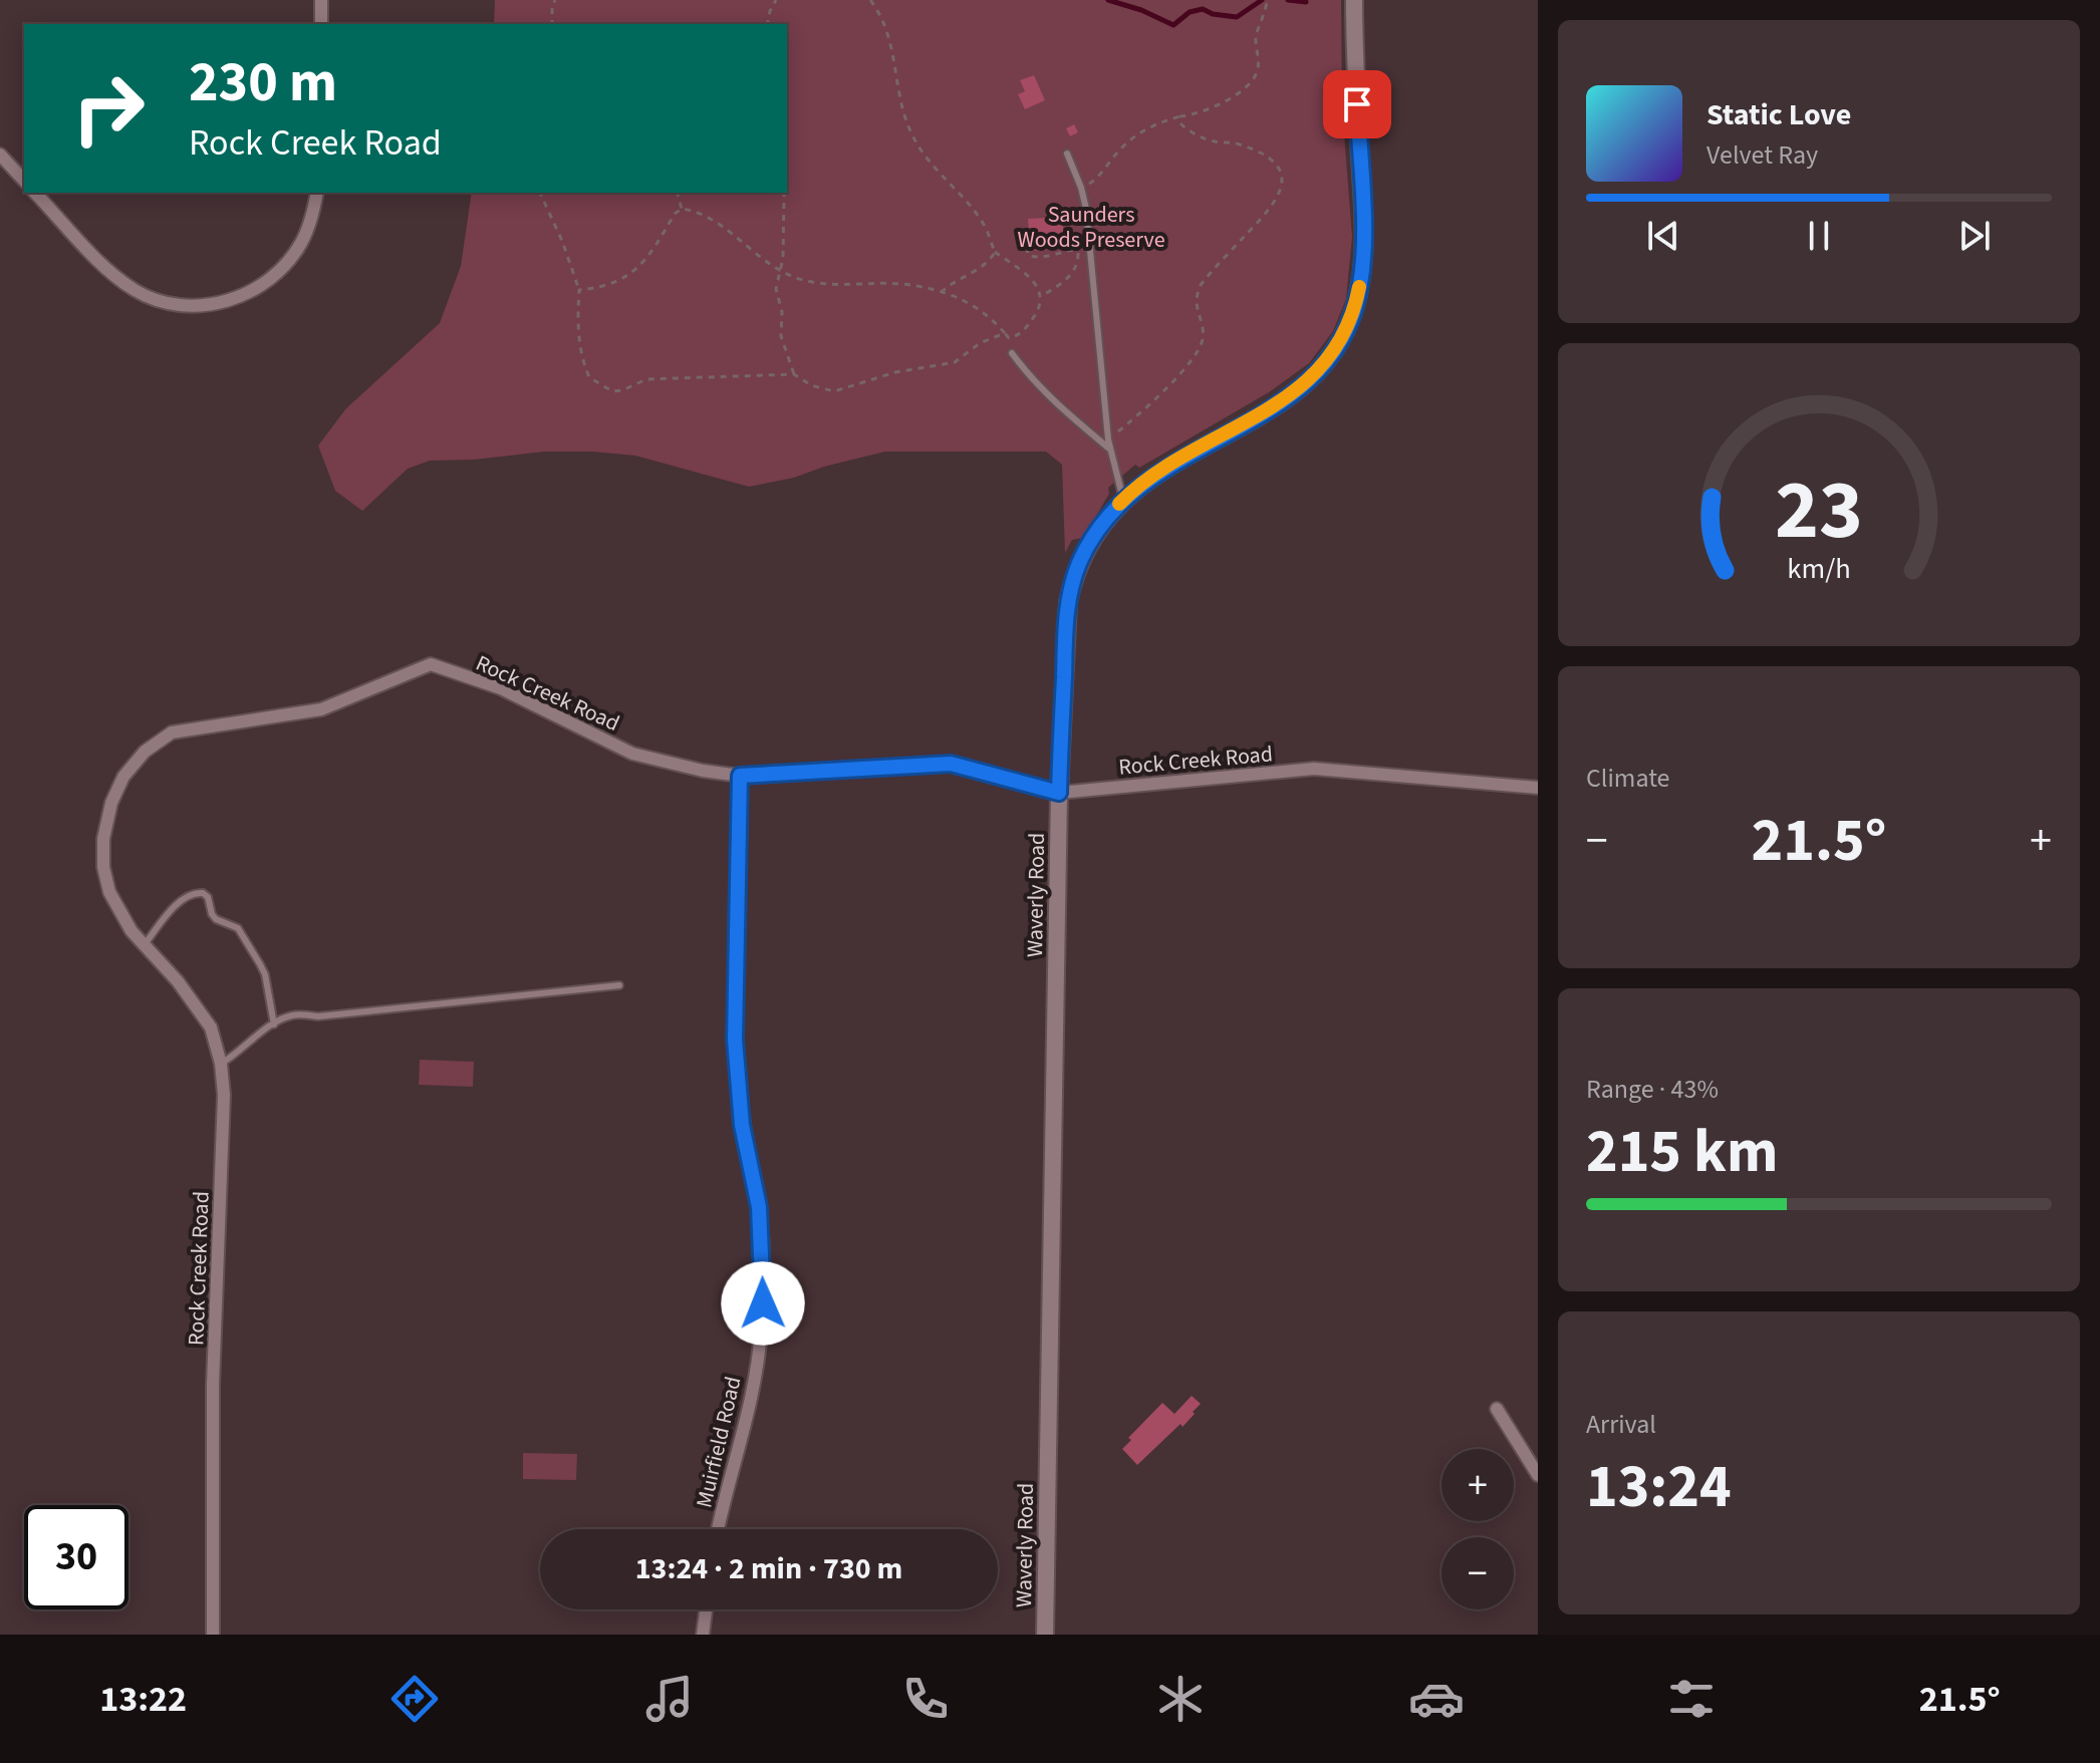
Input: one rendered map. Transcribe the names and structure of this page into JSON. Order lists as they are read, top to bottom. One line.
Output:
{"streets":{"street":["Rock Creek Road","Waverly Road","Muirfield Road"]},"crossings":[["Rock Creek Road","Waverly Road"],["Rock Creek Road","Muirfield Road"]],"parks":["Saunders Woods Preserve"],"page":{"turn":["230 m","Rock Creek Road"],"song":["Static Love","Velvet Ray"],"tile":["Climate",["Range · 43%","215 km"],["Arrival","13:24"]],"heat":["−","21.5°","+"],"map_buttons":["+","−"],"limit":"30","trip":"13:24 · 2 min · 730 m","tabs":["13:22","21.5°"],"gauge":["23","km/h"]}}
